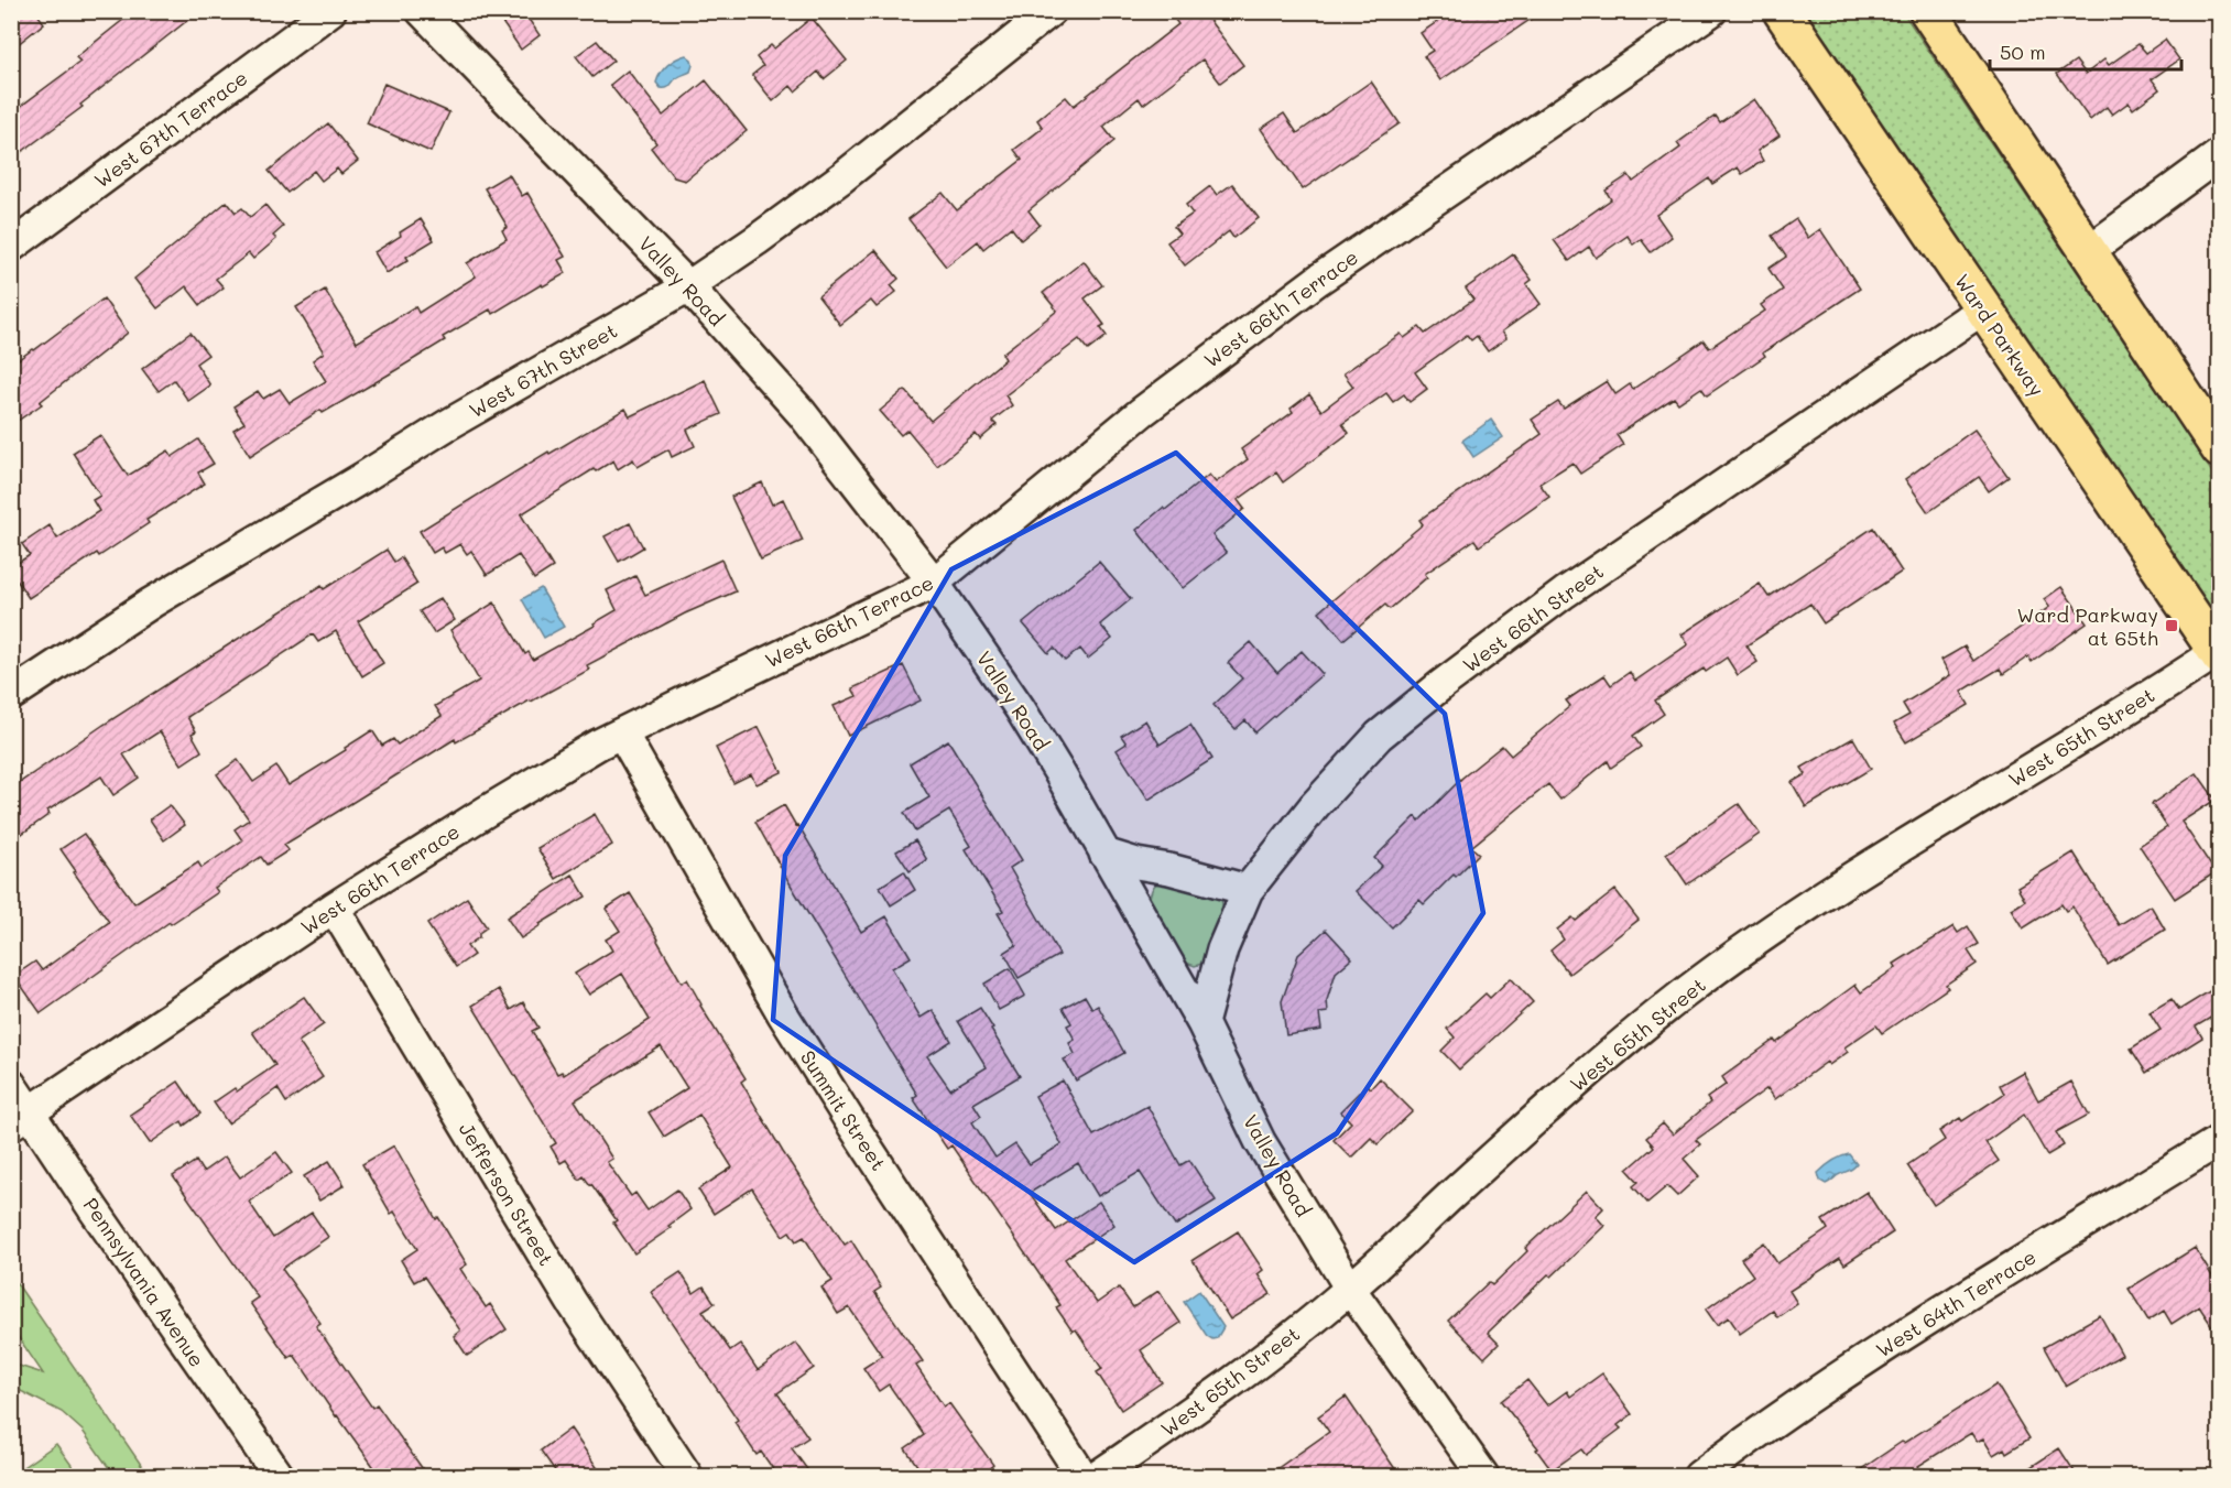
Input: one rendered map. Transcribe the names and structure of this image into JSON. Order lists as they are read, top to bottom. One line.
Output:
{"streets":{"main road":["Ward Parkway"],"street":["West 67th Terrace","Valley Road","West 66th Terrace","West 67th Street","West 66th Street","West 65th Street","Summit Street","Jefferson Street","Pennsylvania Avenue","West 64th Terrace"]},"crossings":[["Valley Road","West 66th Terrace"],["Valley Road","West 67th Street"],["Valley Road","West 66th Street"],["Valley Road","West 65th Street"],["West 66th Terrace","Summit Street"],["West 66th Terrace","Jefferson Street"],["West 66th Terrace","Pennsylvania Avenue"],["Ward Parkway","West 66th Street"],["Ward Parkway","West 65th Street"]],"places":{"transit":["Ward Parkway at 65th"]},"scale_bar":"50 m"}
